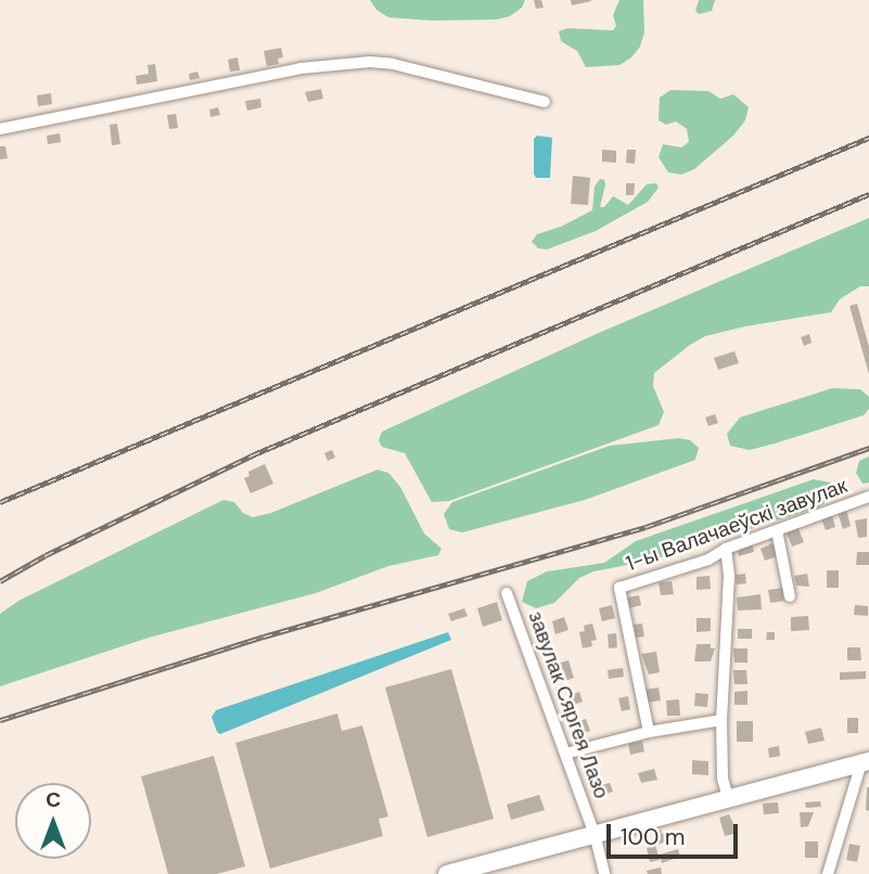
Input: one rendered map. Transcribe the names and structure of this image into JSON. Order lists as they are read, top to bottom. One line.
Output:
{"streets":{"street":["1-ы Валачаеўскі завулак","завулак Сяргея Лазо"]},"scale_bar":"100 m","north":"top"}
